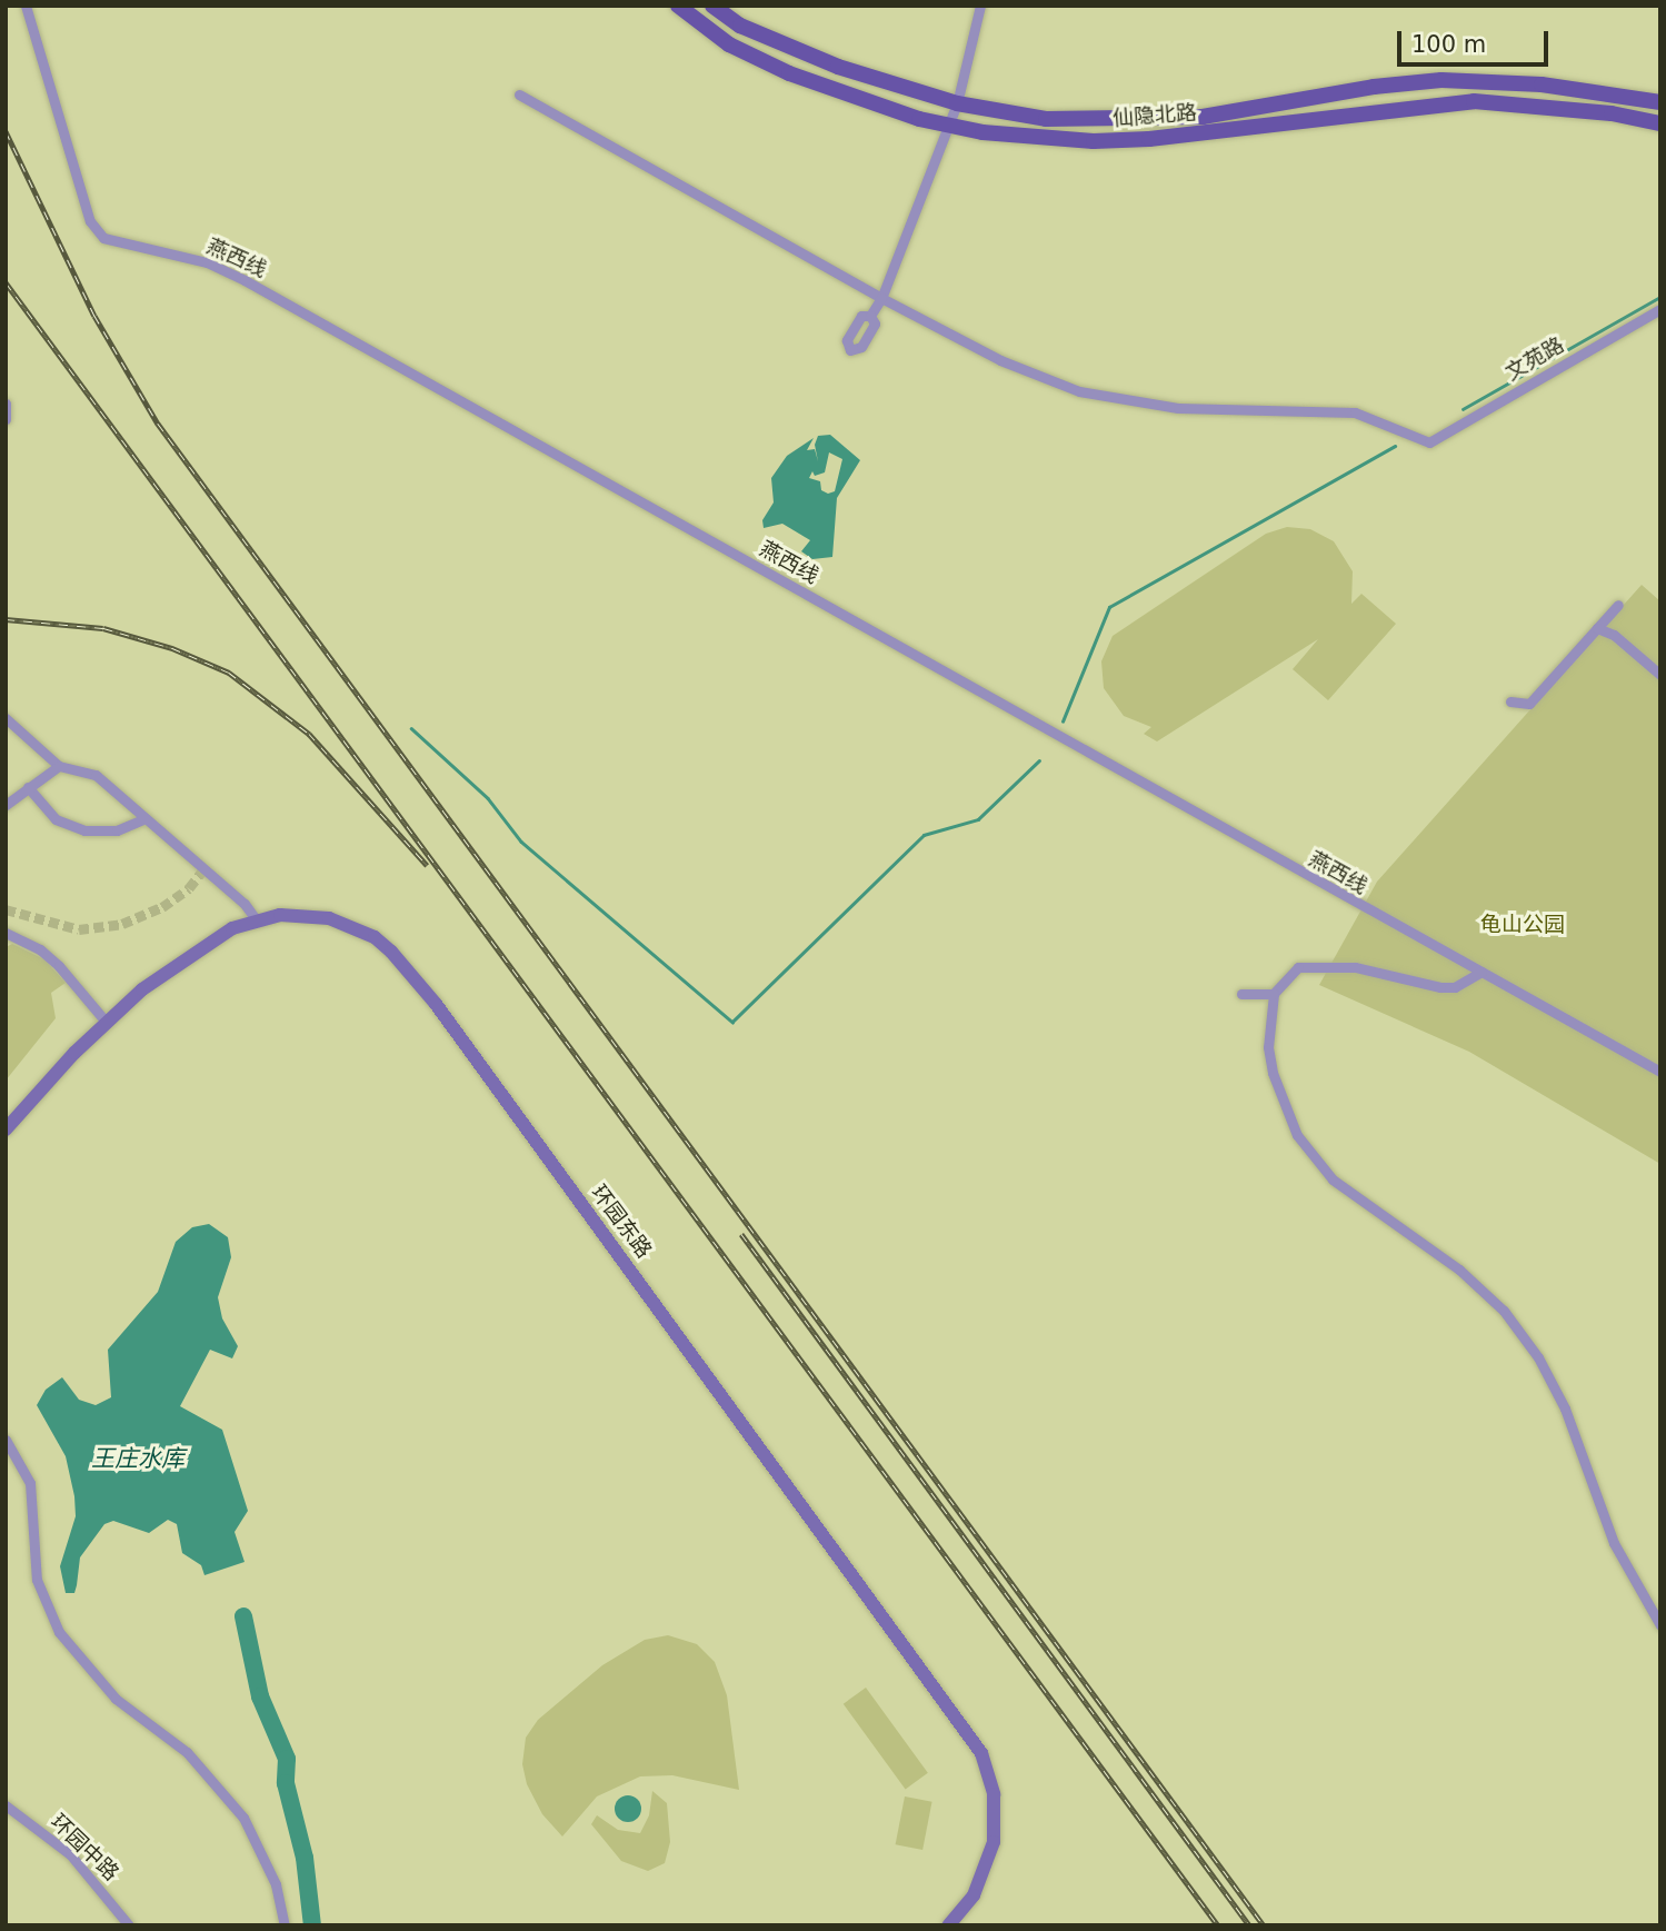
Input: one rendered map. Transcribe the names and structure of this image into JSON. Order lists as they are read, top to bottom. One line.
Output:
{"streets":{"main road":["仙隐北路"],"street":["燕西线","文苑路","环园东路","环园中路"]},"water":["王庄水库"],"parks":["龟山公园"],"scale_bar":"100 m"}
